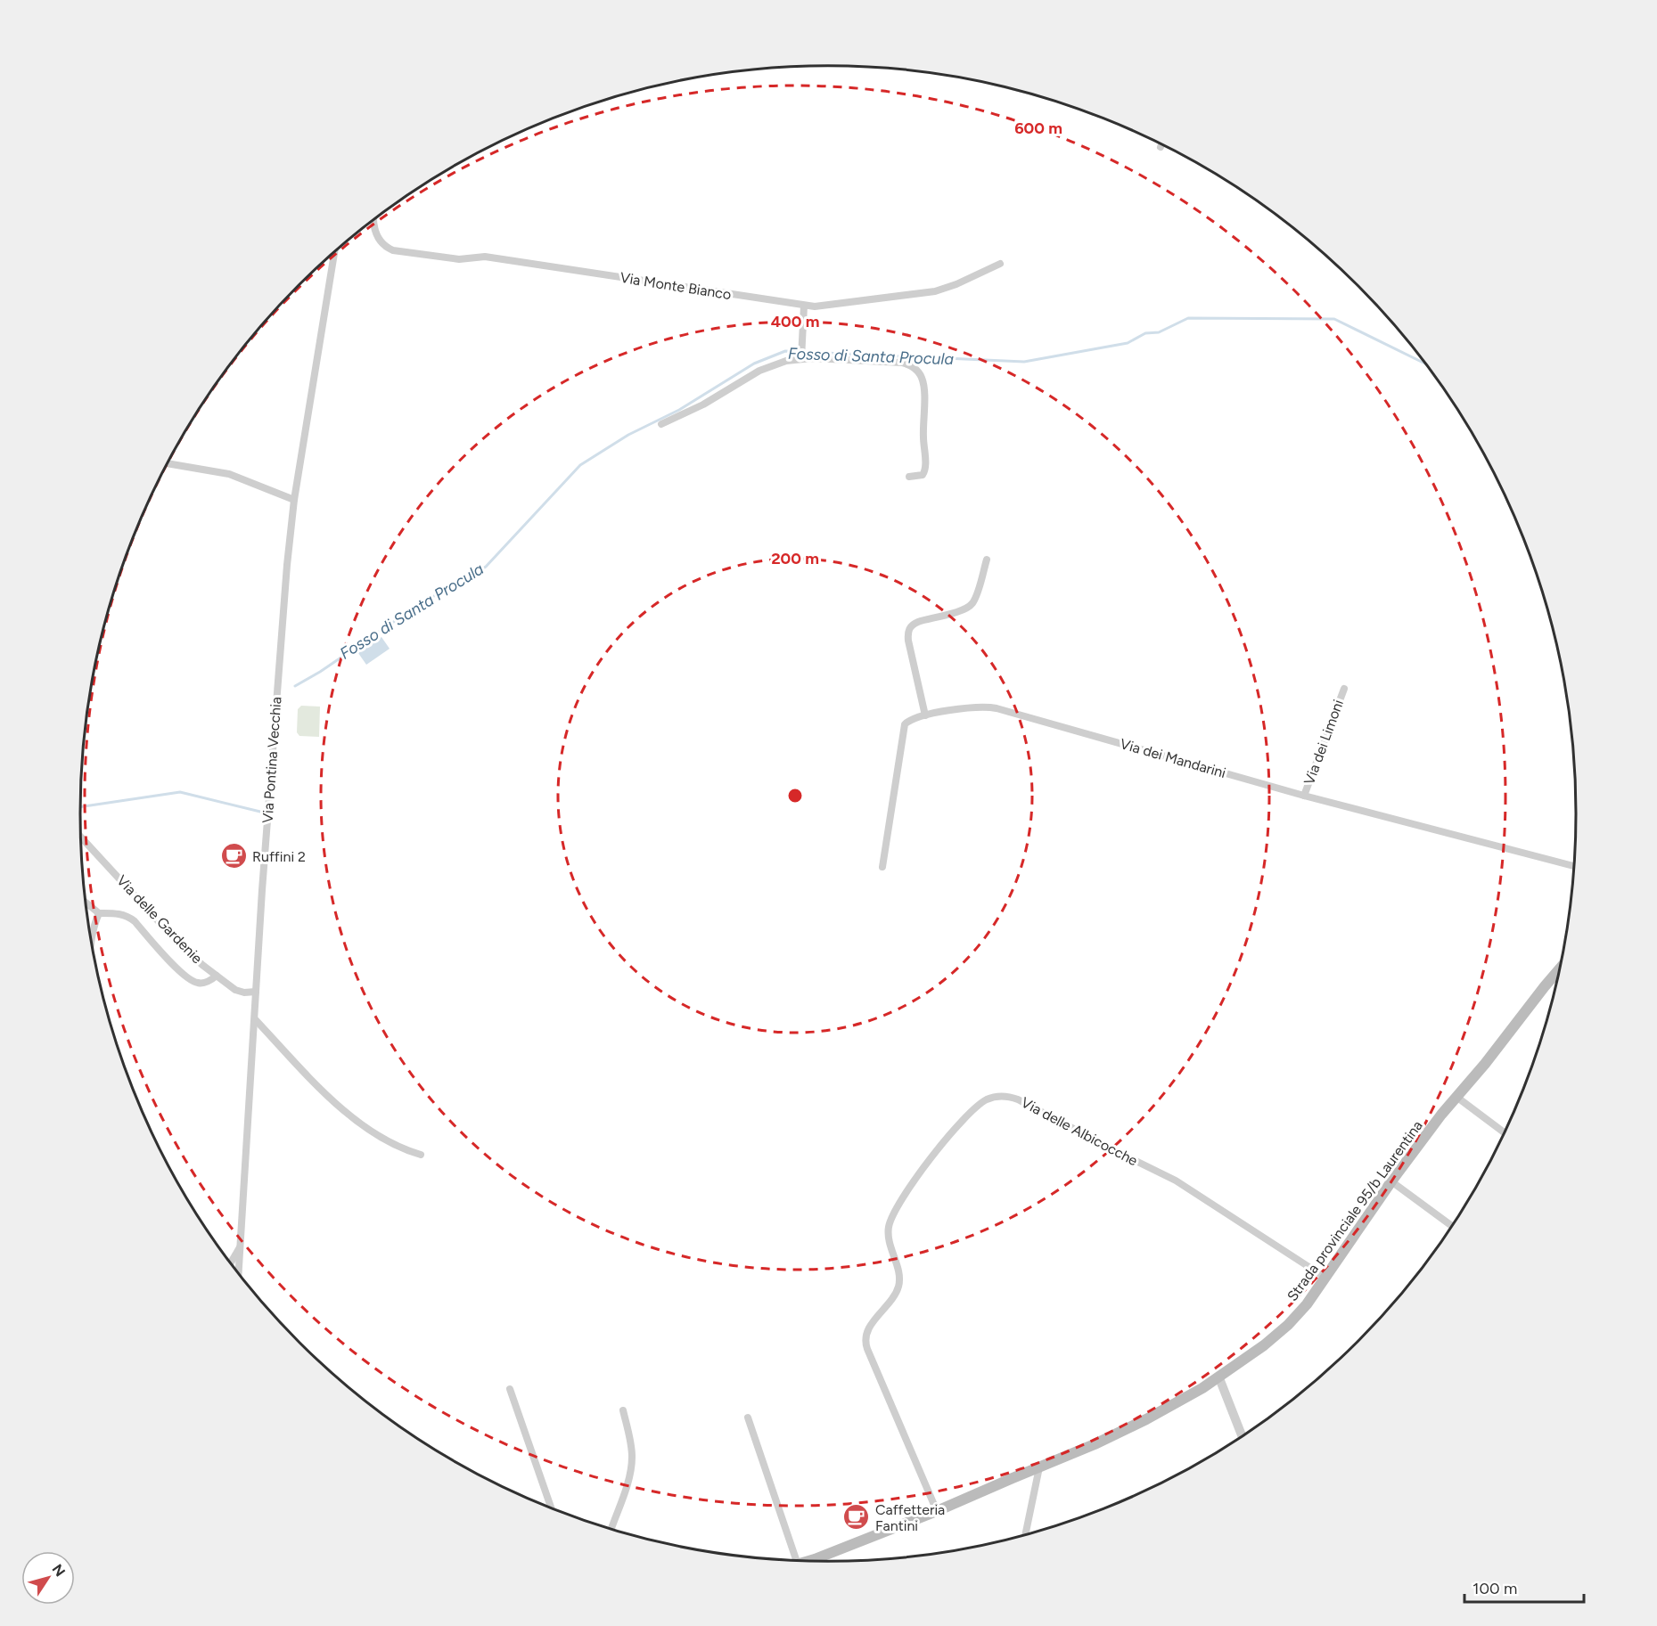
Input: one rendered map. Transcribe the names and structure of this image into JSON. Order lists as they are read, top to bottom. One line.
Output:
{"streets":{"main road":["Strada provinciale 95/b Laurentina"],"street":["Via Monte Bianco","Via dei Limoni","Via dei Mandarini","Via Pontina Vecchia","Via delle Gardenie","Via delle Albicocche"]},"crossings":[["Via dei Limoni","Via dei Mandarini"],["Via Pontina Vecchia","Via delle Gardenie"],["Via delle Albicocche","Strada provinciale 95/b Laurentina"]],"water":["Fosso di Santa Procula"],"places":{"cafe":["Ruffini 2","Caffetteria Fantini"]},"scale_bar":"100 m","north":"top right","rings":["600 m","400 m","200 m"]}
